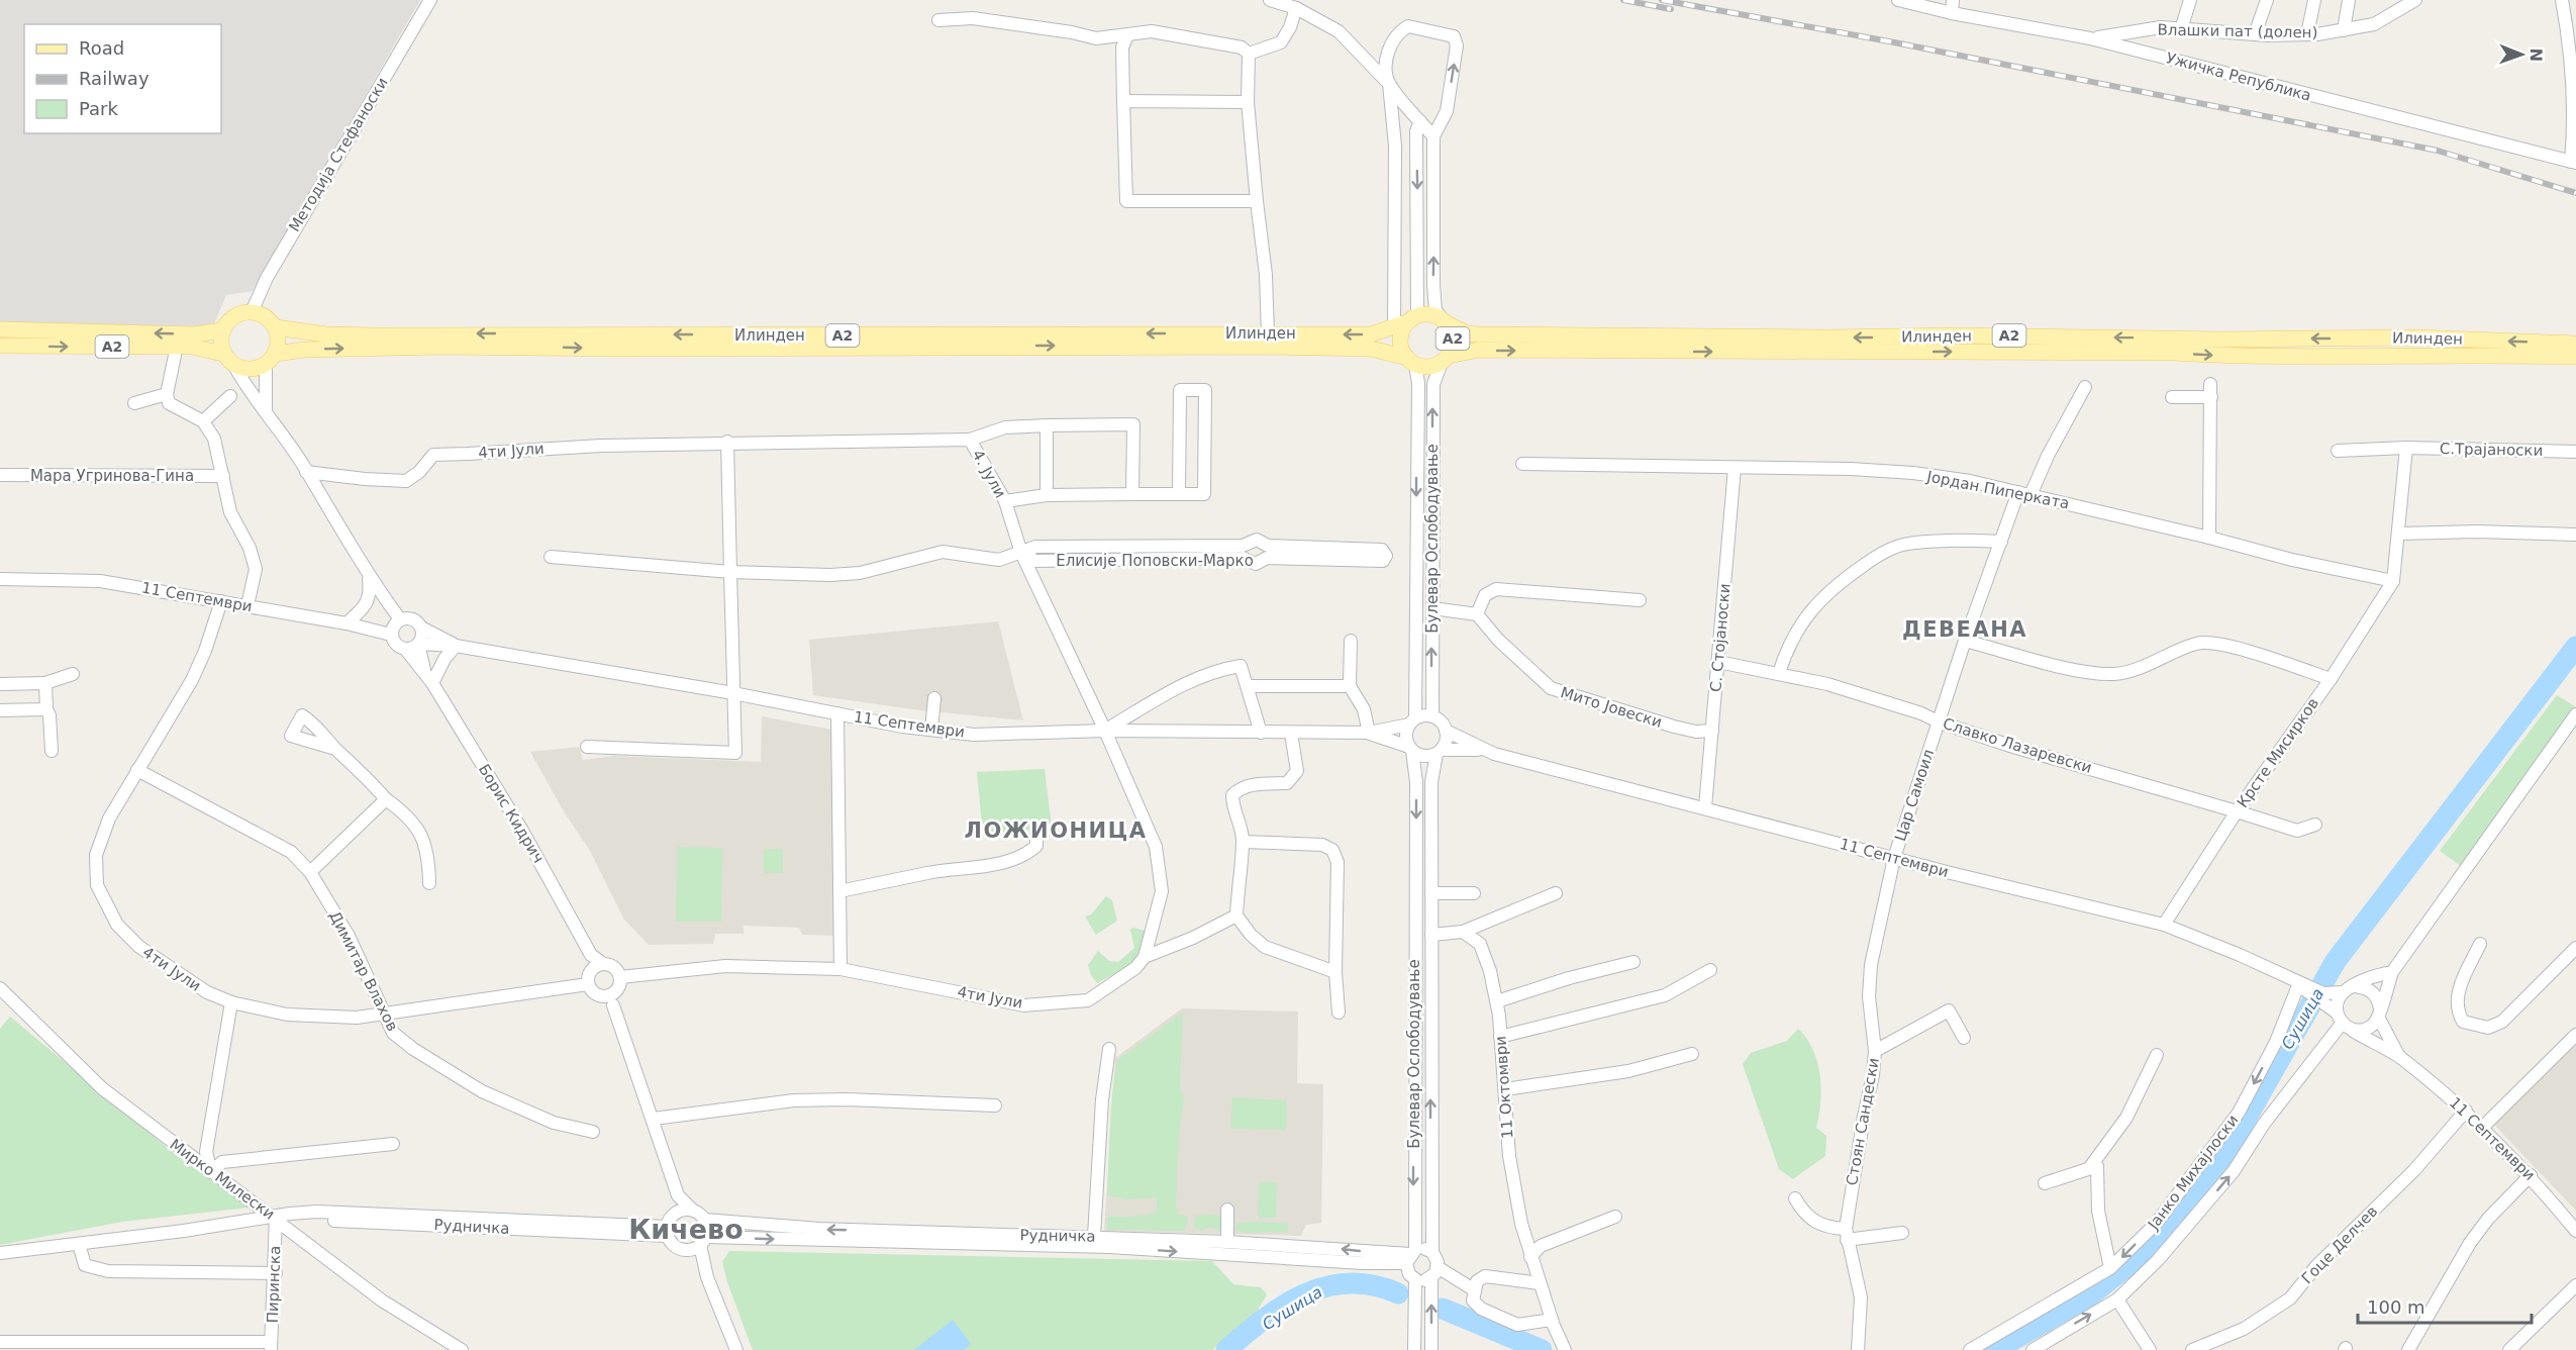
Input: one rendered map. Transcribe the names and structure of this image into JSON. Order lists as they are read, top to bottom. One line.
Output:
{"streets":{"main road":["Илинден","A2"],"street":["Влашки пат (долен)","Ужичка Република","Методија Стефаноски","С.Трајаноски","4ти Јули","4. Јули","Мара Угринова-Гина","Јордан Пиперката","Булевар Ослободување","Елисије Поповски-Марко","11 Септември","С. Стојаноски","Мито Јовески","Славко Лазаревски","Крсте Мисирков","Цар Самоил","Борис Кидрич","Димитар Влахов","11 Октомври","Стоян Сандески","Јанко Михајлоски","Мирко Милески","Рудничка","Гоце Делчев","Пиринска"]},"crossings":[["Влашки пат (долен)","Ужичка Република"],["Методија Стефаноски","Илинден"],["Методија Стефаноски","A2"],["Илинден","A2"],["Илинден","Булевар Ослободување"],["A2","Булевар Ослободување"],["4ти Јули","4. Јули"],["4ти Јули","11 Септември"],["4ти Јули","Димитар Влахов"],["4. Јули","Елисије Поповски-Марко"],["4. Јули","11 Септември"],["Јордан Пиперката","С. Стојаноски"],["Јордан Пиперката","Крсте Мисирков"],["Јордан Пиперката","Цар Самоил"],["Булевар Ослободување","11 Септември"],["Булевар Ослободување","Рудничка"],["11 Септември","С. Стојаноски"],["11 Септември","Крсте Мисирков"],["11 Септември","Цар Самоил"],["11 Септември","Стоян Сандески"],["11 Септември","Јанко Михајлоски"],["11 Септември","Гоце Делчев"],["С. Стојаноски","Мито Јовески"],["С. Стојаноски","Славко Лазаревски"],["Славко Лазаревски","Крсте Мисирков"],["Славко Лазаревски","Цар Самоил"],["Цар Самоил","Стоян Сандески"],["Мирко Милески","Рудничка"],["Мирко Милески","Пиринска"],["Рудничка","Пиринска"]],"districts":["ДЕВЕАНА","ЛОЖИОНИЦА","Кичево"],"water":["Сушица"],"legend":["Road","Railway","Park"],"scale_bar":"100 m","north":"right"}
